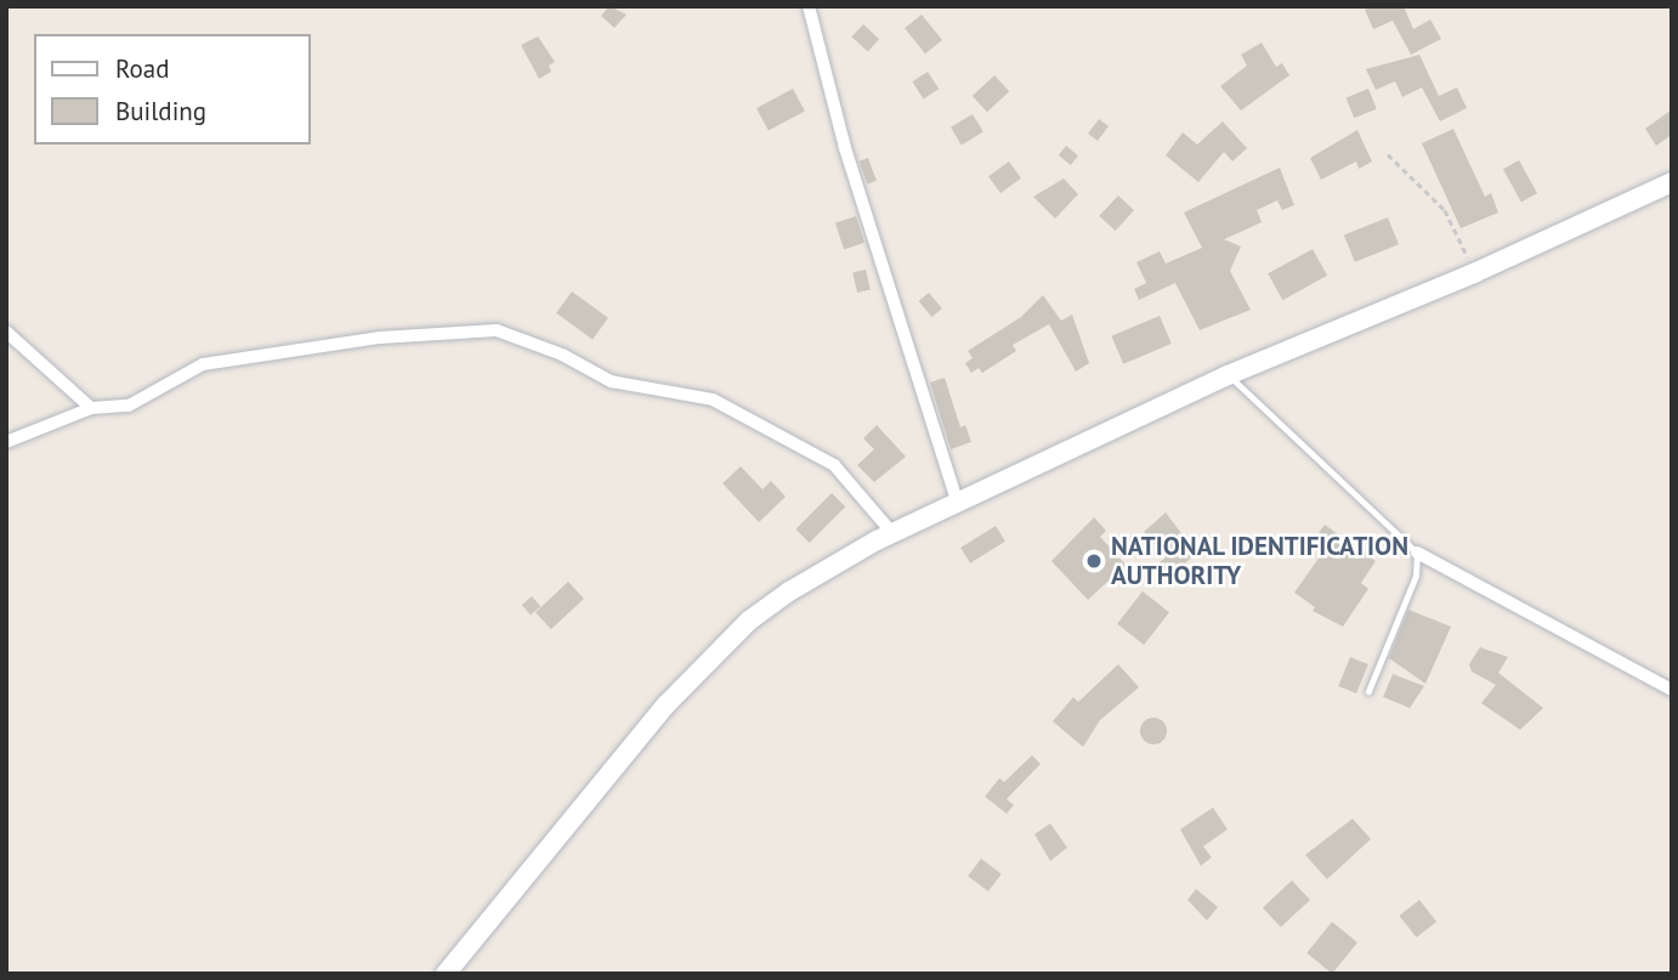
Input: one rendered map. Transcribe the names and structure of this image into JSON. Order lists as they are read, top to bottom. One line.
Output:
{"places":["NATIONAL IDENTIFICATION AUTHORITY"],"legend":["Road","Building"]}
